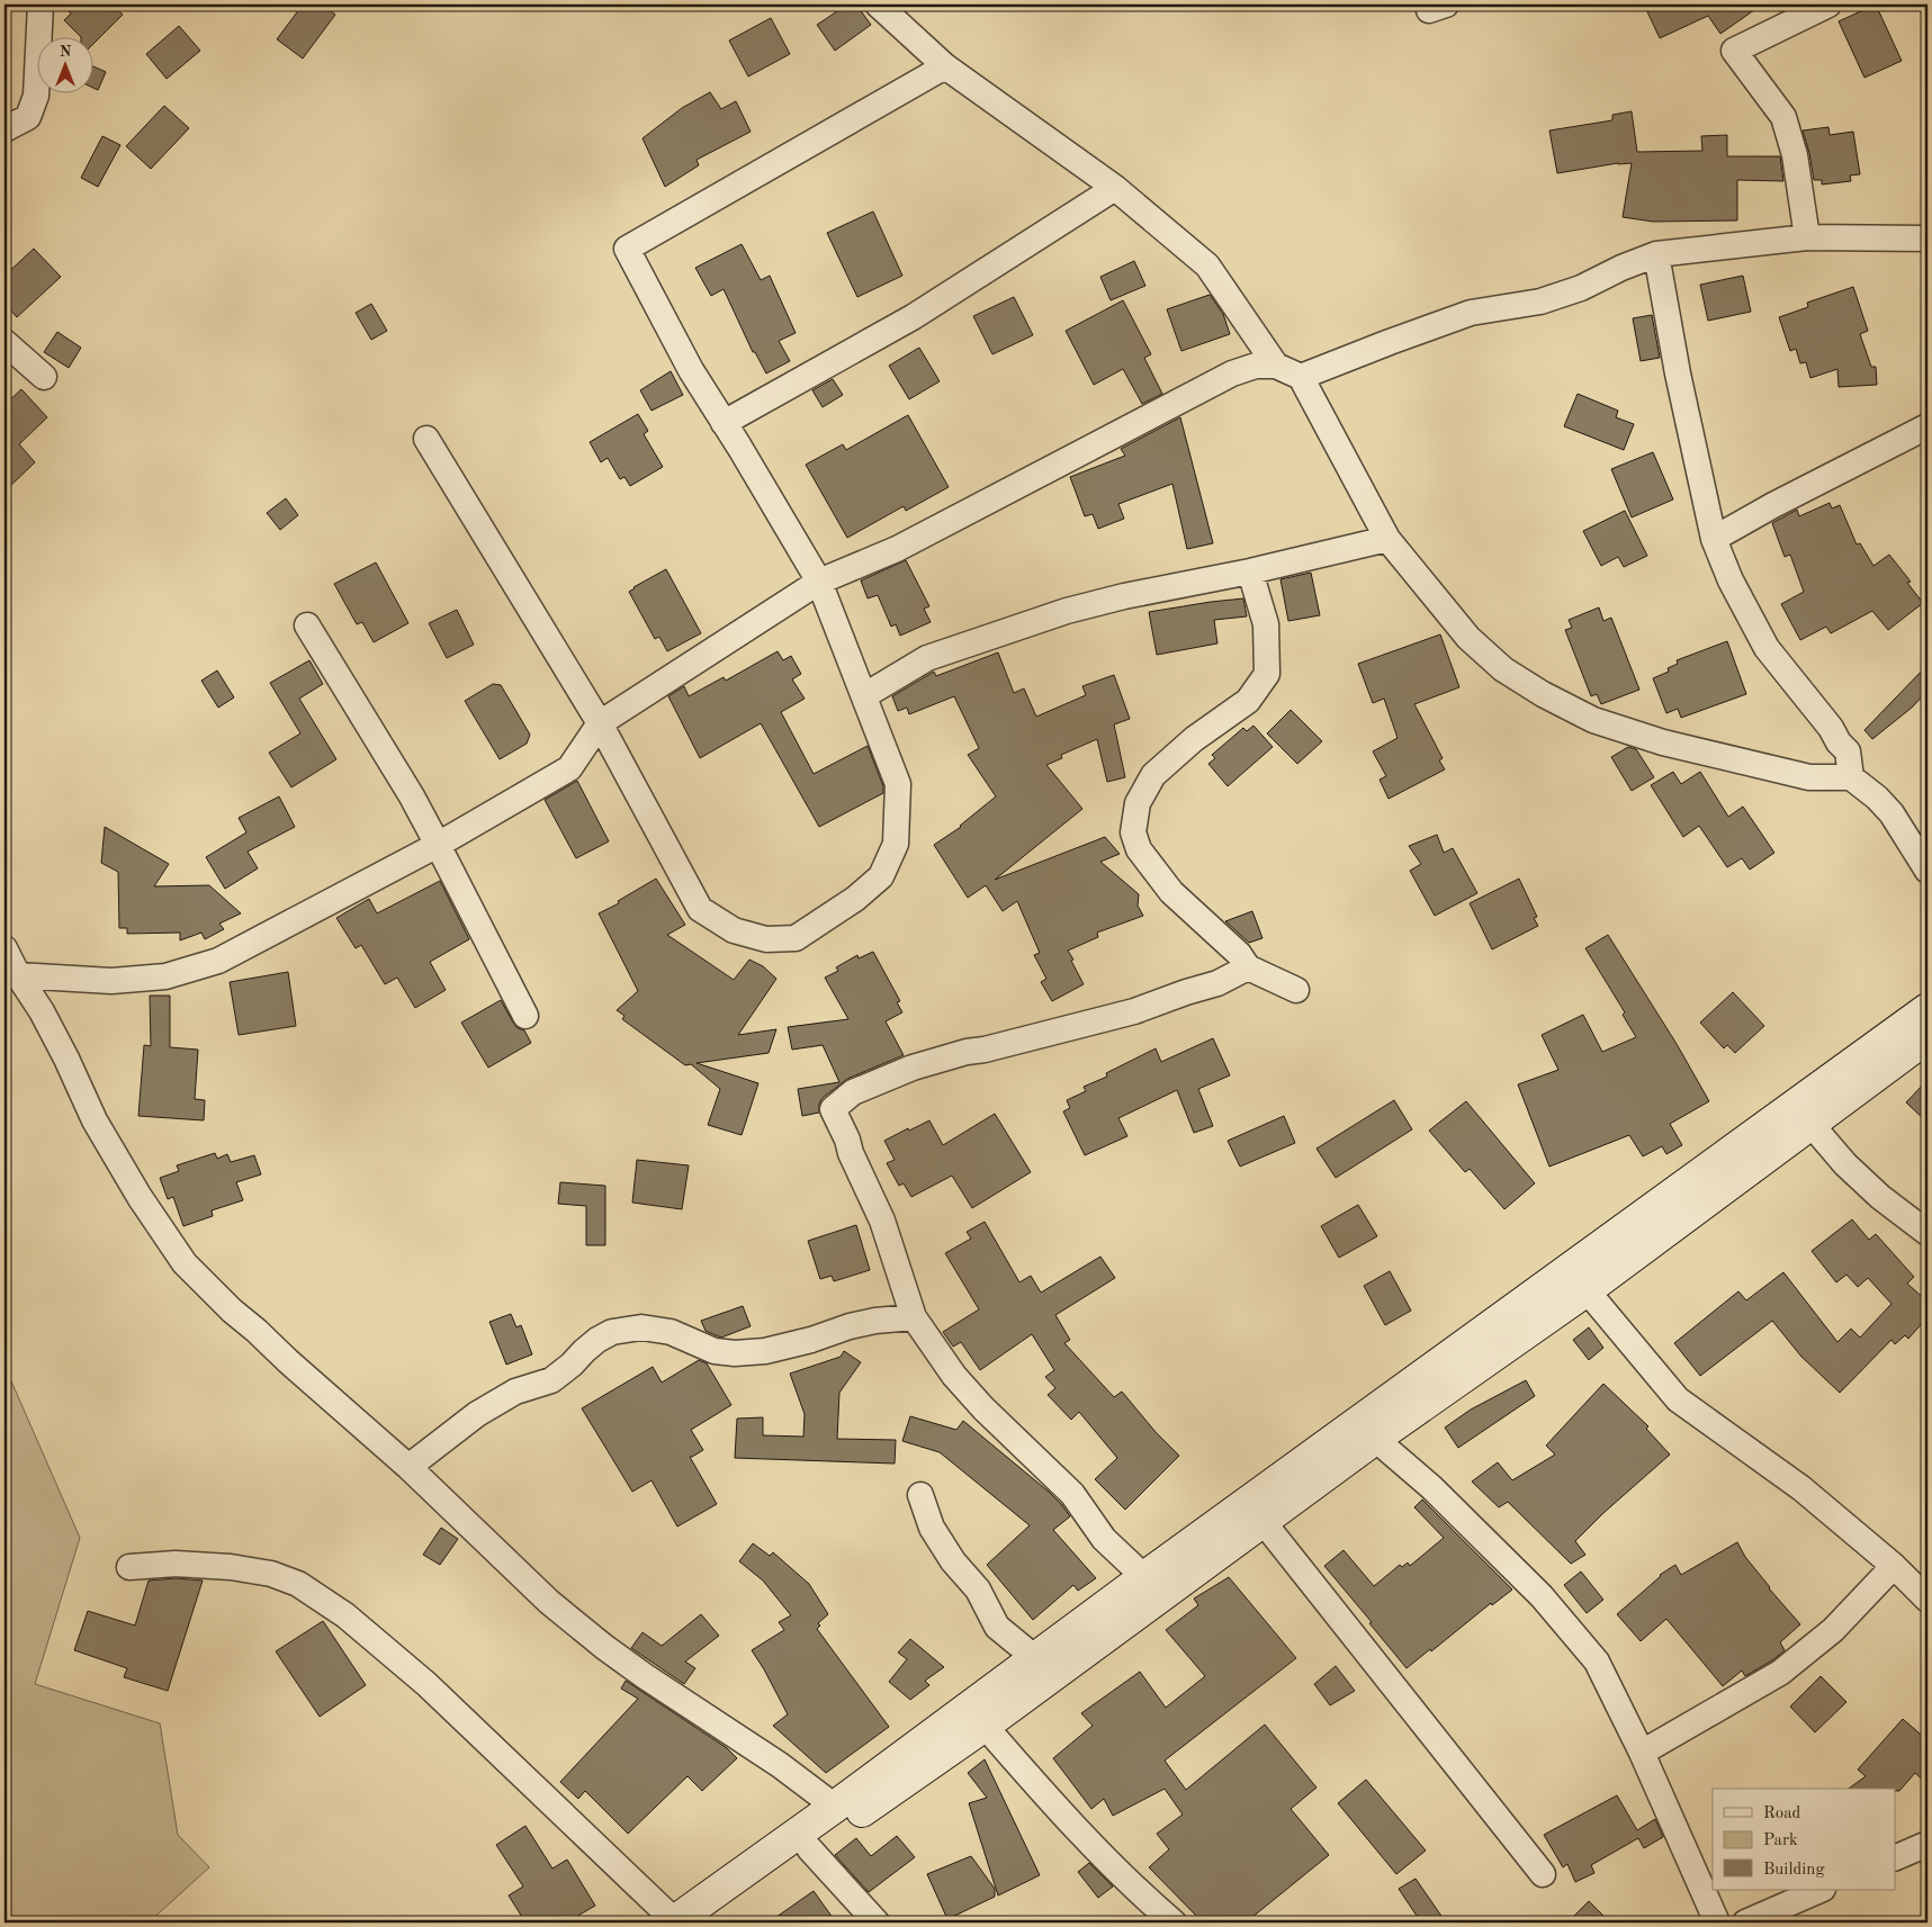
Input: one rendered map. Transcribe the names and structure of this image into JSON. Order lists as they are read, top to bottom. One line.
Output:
{"legend":["Road","Park","Building"],"north":"top"}
